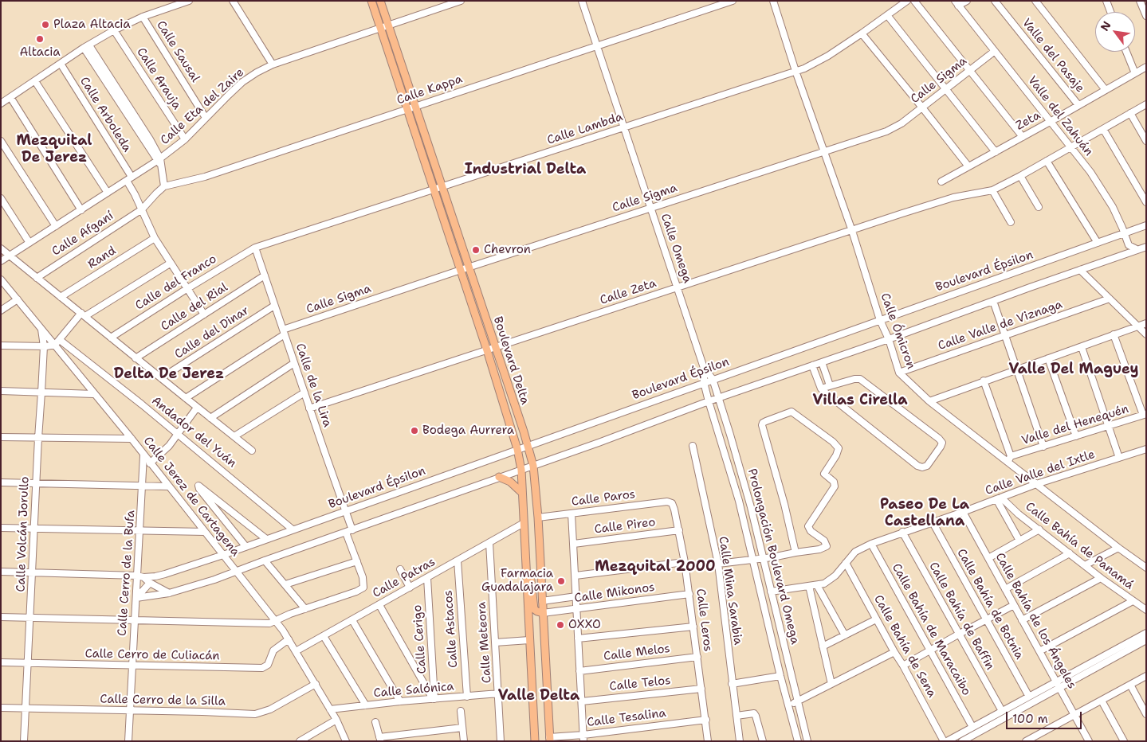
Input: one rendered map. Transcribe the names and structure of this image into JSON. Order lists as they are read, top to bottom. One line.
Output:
{"streets":{"main road":["Boulevard Delta"],"street":["Calle Sausal","Valle del Pasaje","Calle Arauja","Calle Sigma","Calle Kappa","Calle Eta del Zaire","Calle Arboleda","Valle del Zahuán","Zeta","Calle Lambda","Calle Afganí","Calle Omega","Rand","Boulevard Épsilon","Calle del Franco","Calle Zeta","Calle del Rial","Calle Valle de Viznaga","Calle Ómicron","Calle del Dinar","Calle de la Lira","Valle del Henequén","Andador del Yuán","Calle Valle del Ixtle","Calle Jerez de Cartagena","Calle Paros","Calle Pireo","Calle Volcán Jorullo","Calle Bahía de Panamá","Prolongación Boulevard Omega","Calle Cerro de la Bufa","Calle Patras","Calle Mina Sarabia","Calle Mikonos","Calle Bahía de Botnia","Calle Bahía de Baffin","Calle Leros","Calle Bahía de los Ángeles","Calle Astacos","Calle Bahía de Maracaibo","Calle Cerigo","Calle Meteora","Calle Bahía de Sena","Calle Melos","Calle Cerro de Culiacán","Calle Telos","Calle Salónica","Calle Cerro de la Silla","Calle Tesalina"]},"crossings":[["Calle Sausal","Calle Eta del Zaire"],["Valle del Pasaje","Zeta"],["Calle Arauja","Calle Eta del Zaire"],["Calle Sigma","Valle del Zahuán"],["Calle Sigma","Calle Omega"],["Calle Sigma","Calle Ómicron"],["Calle Sigma","Boulevard Delta"],["Calle Sigma","Calle de la Lira"],["Calle Kappa","Calle Omega"],["Calle Kappa","Boulevard Delta"],["Calle Eta del Zaire","Calle Arboleda"],["Calle Eta del Zaire","Boulevard Delta"],["Calle Arboleda","Calle Afganí"],["Calle Arboleda","Rand"],["Calle Arboleda","Calle del Franco"],["Calle Arboleda","Calle del Rial"],["Valle del Zahuán","Zeta"],["Valle del Zahuán","Boulevard Épsilon"],["Valle del Zahuán","Calle Zeta"],["Calle Lambda","Calle Omega"],["Calle Lambda","Calle del Franco"],["Calle Lambda","Calle Ómicron"],["Calle Lambda","Boulevard Delta"],["Calle Lambda","Calle de la Lira"],["Calle Omega","Boulevard Épsilon"],["Calle Omega","Calle Zeta"],["Calle Omega","Prolongación Boulevard Omega"],["Boulevard Épsilon","Calle Ómicron"],["Boulevard Épsilon","Boulevard Delta"],["Boulevard Épsilon","Calle de la Lira"],["Boulevard Épsilon","Andador del Yuán"],["Boulevard Épsilon","Calle Jerez de Cartagena"],["Boulevard Épsilon","Calle Volcán Jorullo"],["Boulevard Épsilon","Prolongación Boulevard Omega"],["Boulevard Épsilon","Calle Cerro de la Bufa"],["Calle del Franco","Calle de la Lira"],["Calle Zeta","Calle Ómicron"],["Calle Zeta","Boulevard Delta"],["Calle Zeta","Calle de la Lira"],["Calle del Rial","Calle de la Lira"],["Calle Valle de Viznaga","Calle Ómicron"],["Calle Ómicron","Valle del Henequén"],["Calle Ómicron","Calle Valle del Ixtle"],["Calle del Dinar","Calle de la Lira"],["Boulevard Delta","Calle Paros"],["Boulevard Delta","Calle Patras"],["Boulevard Delta","Calle Mikonos"],["Boulevard Delta","Calle Tesalina"],["Andador del Yuán","Calle Jerez de Cartagena"],["Calle Valle del Ixtle","Calle Bahía de Panamá"],["Calle Valle del Ixtle","Prolongación Boulevard Omega"],["Calle Valle del Ixtle","Calle Bahía de Botnia"],["Calle Valle del Ixtle","Calle Bahía de Baffin"],["Calle Valle del Ixtle","Calle Bahía de los Ángeles"],["Calle Valle del Ixtle","Calle Bahía de Maracaibo"],["Calle Valle del Ixtle","Calle Bahía de Sena"],["Calle Jerez de Cartagena","Calle Volcán Jorullo"],["Calle Jerez de Cartagena","Calle Cerro de la Bufa"],["Calle Jerez de Cartagena","Calle Patras"],["Calle Jerez de Cartagena","Calle Cerro de Culiacán"],["Calle Jerez de Cartagena","Calle Salónica"],["Calle Jerez de Cartagena","Calle Cerro de la Silla"],["Calle Paros","Calle Leros"],["Calle Pireo","Calle Leros"],["Calle Volcán Jorullo","Calle Cerro de Culiacán"],["Calle Volcán Jorullo","Calle Cerro de la Silla"],["Calle Cerro de la Bufa","Calle Cerro de Culiacán"],["Calle Cerro de la Bufa","Calle Cerro de la Silla"],["Calle Patras","Calle Astacos"],["Calle Patras","Calle Cerigo"],["Calle Patras","Calle Meteora"],["Calle Mikonos","Calle Leros"],["Calle Leros","Calle Melos"],["Calle Leros","Calle Telos"],["Calle Leros","Calle Tesalina"],["Calle Astacos","Calle Salónica"],["Calle Cerigo","Calle Salónica"],["Calle Meteora","Calle Salónica"]],"districts":["Mezquital De Jerez","Industrial Delta","Valle Del Maguey","Delta De Jerez","Villas Cirella","Paseo De La Castellana","Mezquital 2000","Valle Delta"],"places":["Plaza Altacia","Altacia","Chevron","Bodega Aurrera","Farmacia Guadalajara","OXXO"],"scale_bar":"100 m","north":"top left"}
